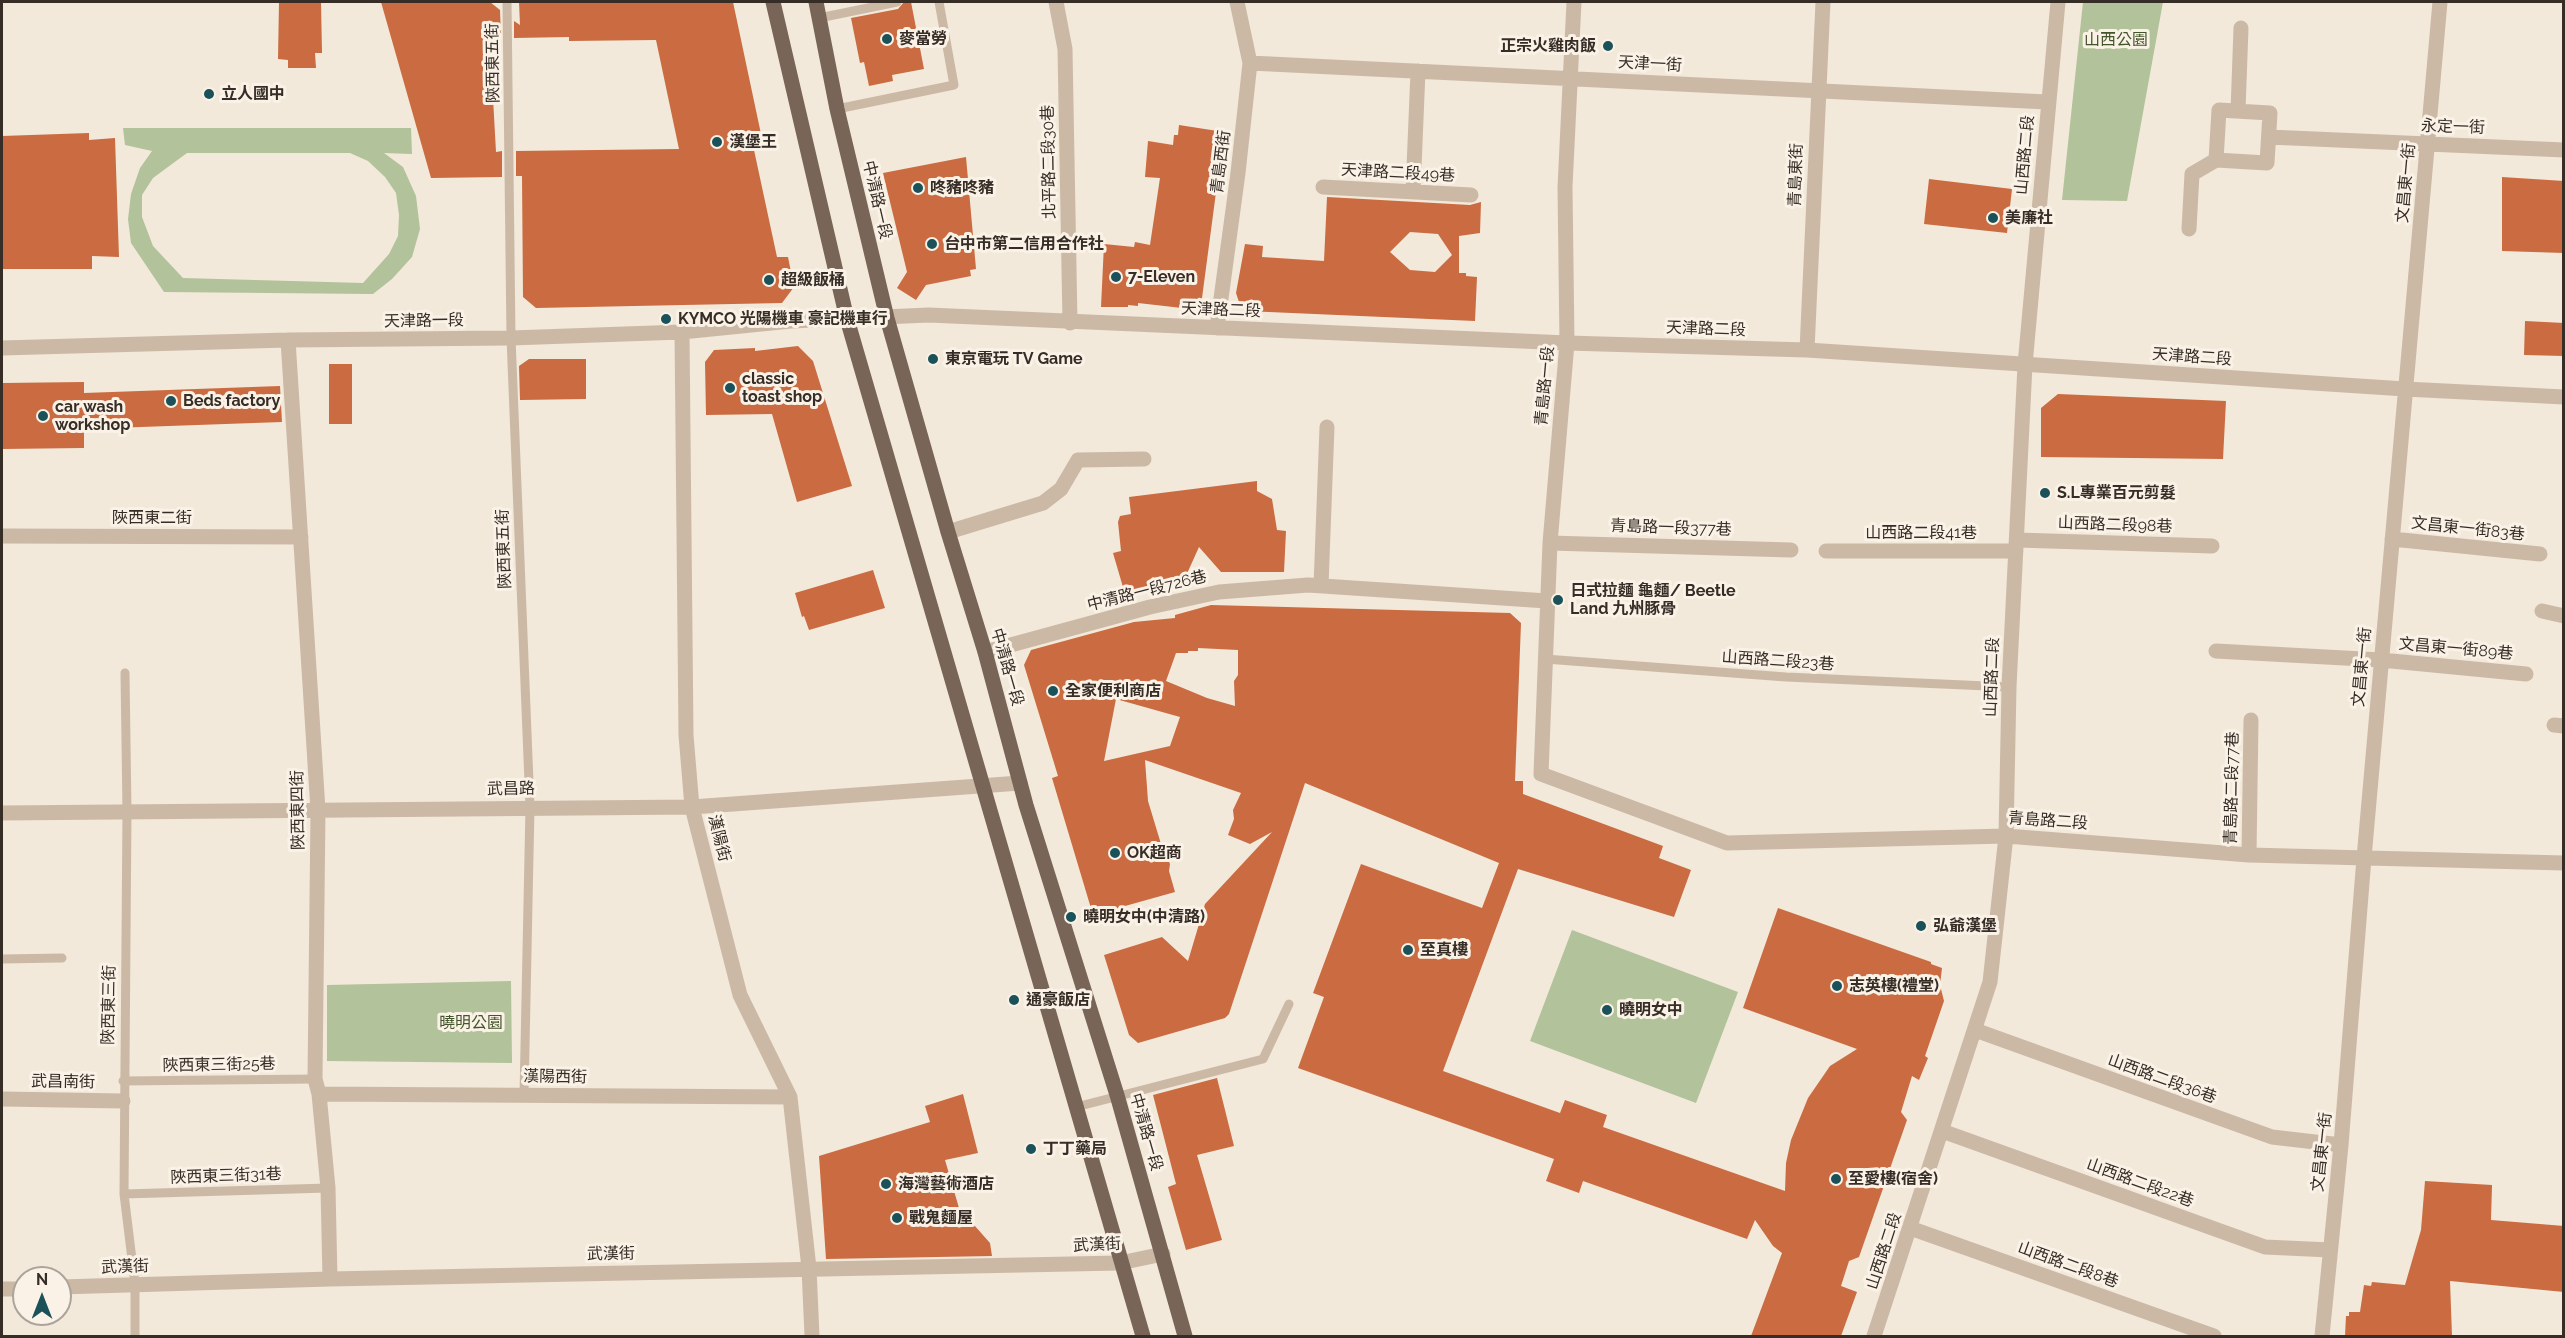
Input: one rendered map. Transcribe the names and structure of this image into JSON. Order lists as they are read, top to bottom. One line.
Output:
{"streets":{"main road":["中清路一段"],"street":["天津一街","永定一街","山西路二段","北平路二段30巷","青島西街","天津路二段49巷","青島東街","文昌東一街","天津路二段","天津路一段","青島路一段","陜西東二街","山西路二段98巷","青島路一段377巷","文昌東一街83巷","山西路二段41巷","中清路一段726巷","文昌東一街89巷","青島路二段77巷","武昌路","陜西東四街","青島路二段","漢陽街","漢陽西街","山西路二段36巷","武昌南街","山西路二段22巷","武漢街","山西路二段8巷"],"lane":["陝西東五街","山西路二段23巷","陜西東三街","陜西東三街25巷","陜西東三街31巷"]},"crossings":[["陝西東五街","天津路一段"],["陝西東五街","武昌路"],["陝西東五街","漢陽西街"],["天津一街","山西路二段"],["天津一街","青島西街"],["天津一街","青島東街"],["天津一街","青島路一段"],["永定一街","文昌東一街"],["山西路二段","天津路二段"],["山西路二段","山西路二段98巷"],["山西路二段","山西路二段41巷"],["山西路二段","山西路二段23巷"],["山西路二段","青島路二段"],["山西路二段","山西路二段36巷"],["山西路二段","山西路二段22巷"],["山西路二段","山西路二段8巷"],["北平路二段30巷","天津路二段"],["青島西街","天津路二段"],["青島東街","天津路二段"],["文昌東一街","天津路二段"],["文昌東一街","文昌東一街83巷"],["文昌東一街","文昌東一街89巷"],["文昌東一街","青島路二段"],["文昌東一街","山西路二段36巷"],["文昌東一街","山西路二段22巷"],["中清路一段","天津路二段"],["中清路一段","中清路一段726巷"],["中清路一段","武昌路"],["中清路一段","武漢街"],["天津路二段","天津路一段"],["天津路二段","青島路一段"],["天津路一段","陜西東四街"],["天津路一段","漢陽街"],["青島路一段","青島路一段377巷"],["青島路一段","中清路一段726巷"],["青島路一段","山西路二段23巷"],["青島路一段","青島路二段"],["陜西東二街","陜西東四街"],["山西路二段98巷","山西路二段41巷"],["青島路二段77巷","青島路二段"],["武昌路","陜西東四街"],["武昌路","漢陽街"],["武昌路","陜西東三街"],["陜西東四街","陜西東三街25巷"],["陜西東四街","漢陽西街"],["陜西東四街","陜西東三街31巷"],["陜西東四街","武漢街"],["漢陽街","漢陽西街"],["漢陽街","武漢街"],["陜西東三街","陜西東三街25巷"],["陜西東三街","武昌南街"],["陜西東三街","陜西東三街31巷"],["陜西東三街","武漢街"],["陜西東三街25巷","漢陽西街"]],"parks":["山西公園","曉明公園"],"places":["麥當勞","正宗火雞肉飯","立人國中","漢堡王","咚豬咚豬","美廉社","台中市第二信用合作社","7-Eleven","超級飯桶","KYMCO 光陽機車 豪記機車行","東京電玩 TV Game","classic toast shop","Beds factory","car wash workshop","S.L專業百元剪髮","日式拉麵 龜麵/ Beetle Land 九州豚骨","全家便利商店","OK超商","曉明女中(中清路)","弘爺漢堡","至真樓","志英樓(禮堂)","通豪飯店","曉明女中","丁丁藥局","至愛樓(宿舍)","海灣藝術酒店","戰鬼麵屋"],"north":"top"}
